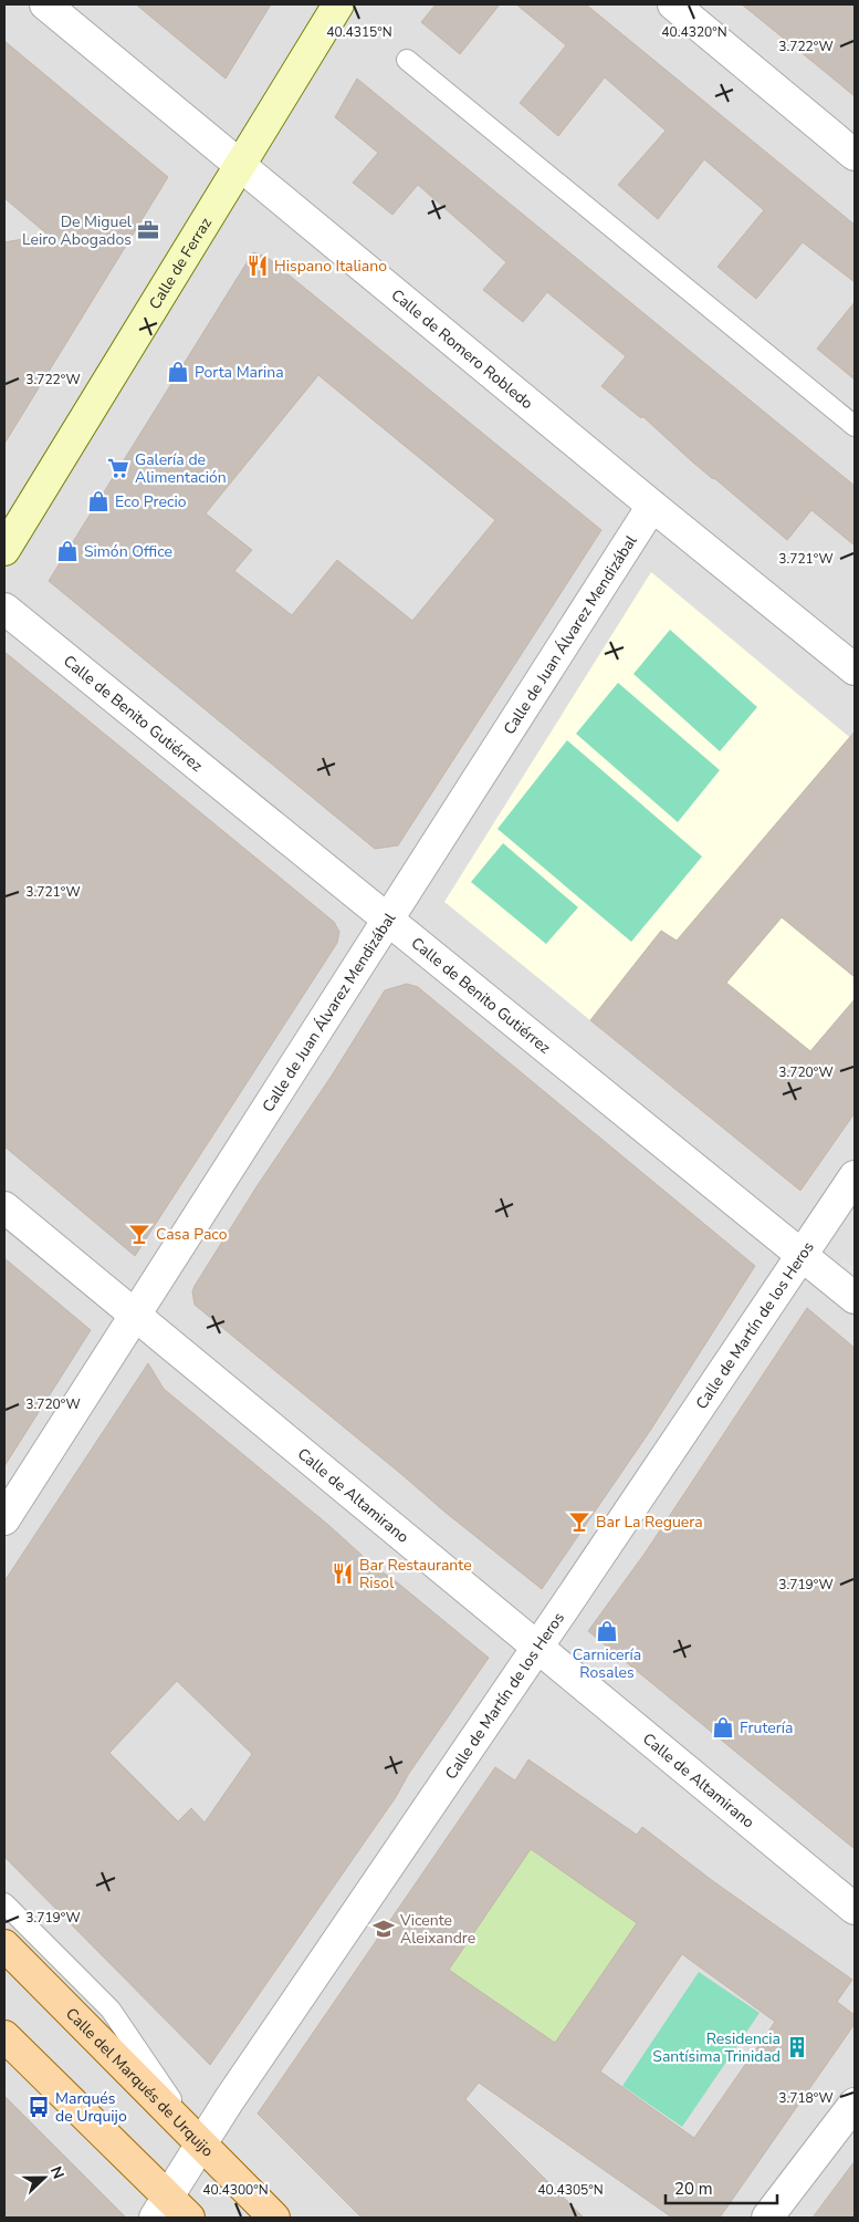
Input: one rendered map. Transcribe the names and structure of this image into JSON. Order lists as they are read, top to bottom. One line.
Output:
{"streets":{"main road":["Calle de Ferraz","Calle del Marqués de Urquijo"],"street":["Calle de Romero Robledo","Calle de Juan Álvarez Mendizábal","Calle de Benito Gutiérrez","Calle de Martín de los Heros","Calle de Altamirano"]},"crossings":[["Calle de Ferraz","Calle de Romero Robledo"],["Calle de Romero Robledo","Calle de Juan Álvarez Mendizábal"],["Calle de Juan Álvarez Mendizábal","Calle de Benito Gutiérrez"],["Calle de Juan Álvarez Mendizábal","Calle de Altamirano"],["Calle de Benito Gutiérrez","Calle de Martín de los Heros"],["Calle de Martín de los Heros","Calle de Altamirano"],["Calle de Martín de los Heros","Calle del Marqués de Urquijo"]],"places":{"office":["De Miguel Leiro Abogados"],"restaurant":["Hispano Italiano","Bar Restaurante Risol"],"shop":["Porta Marina","Eco Precio","Simón Office","Carnicería Rosales","Frutería"],"supermarket":["Galería de Alimentación"],"bar":["Casa Paco","Bar La Reguera"],"school or university":["Vicente Aleixandre"],"building":["Residencia Santísima Trinidad"],"bus stop":["Marqués de Urquijo"]},"scale_bar":"20 m","north":"right","coordinates":["40.4315°N","40.4320°N","3.722°W","3.721°W","3.720°W","3.719°W","3.718°W","40.4300°N","40.4305°N"]}
